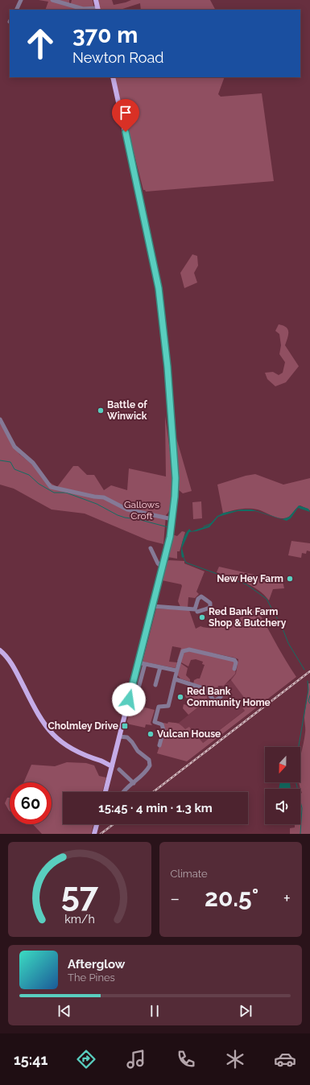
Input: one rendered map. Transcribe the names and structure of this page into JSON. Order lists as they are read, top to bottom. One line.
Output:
{"parks":["Gallows Croft"],"places":{"other":["Battle of Winwick","New Hey Farm","Red Bank Farm Shop & Butchery","Red Bank Community Home","Vulcan House"],"transit":["Cholmley Drive"]},"north":"bottom","page":{"turn":["370 m","Newton Road"],"limit":"60","trip":"15:45 · 4 min · 1.3 km","tile":"Climate","heat":["−","20.5°","+"],"song":["Afterglow","The Pines"],"tabs":"15:41","gauge":["57","km/h"]}}
